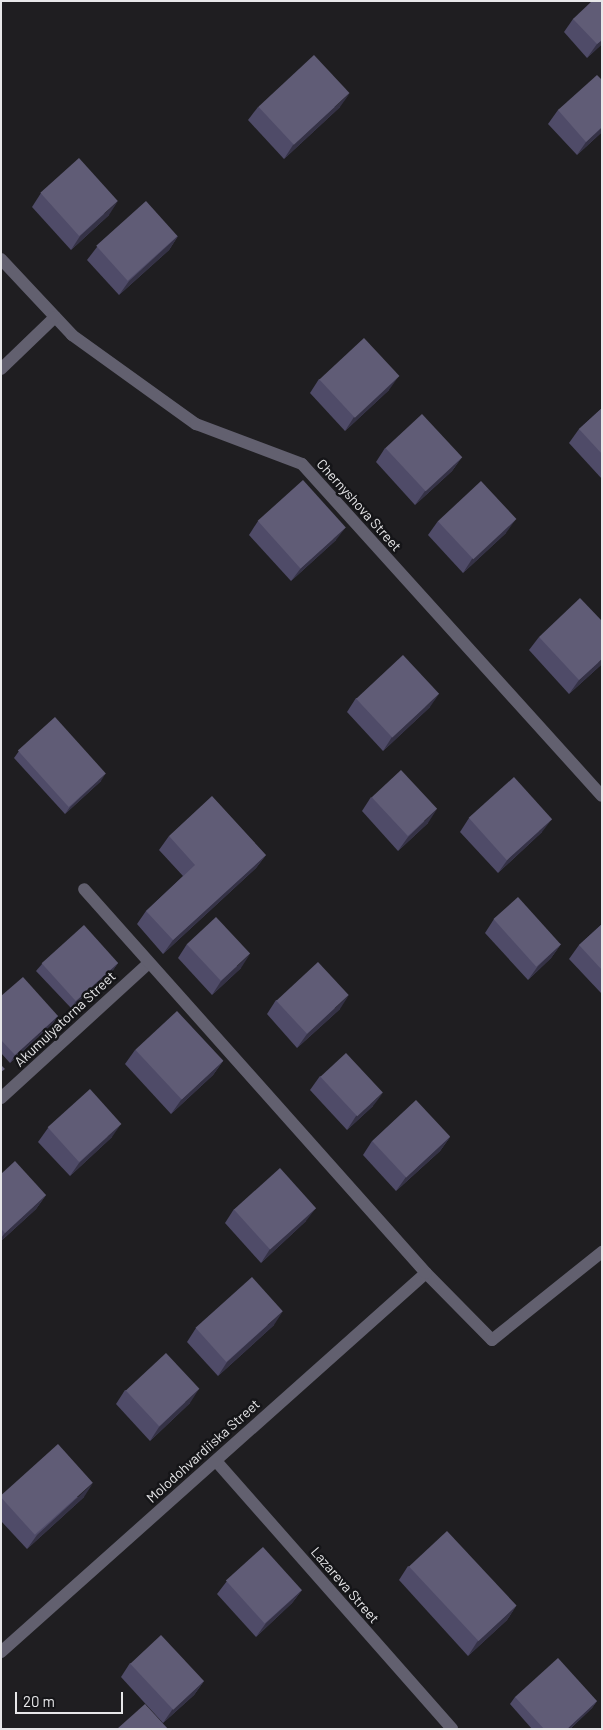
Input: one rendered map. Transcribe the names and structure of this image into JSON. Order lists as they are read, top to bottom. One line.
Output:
{"streets":{"street":["Chernyshova Street","Akumulyatorna Street","Molodohvardiiska Street","Lazareva Street"]},"crossings":[["Molodohvardiiska Street","Lazareva Street"]],"scale_bar":"20 m"}
